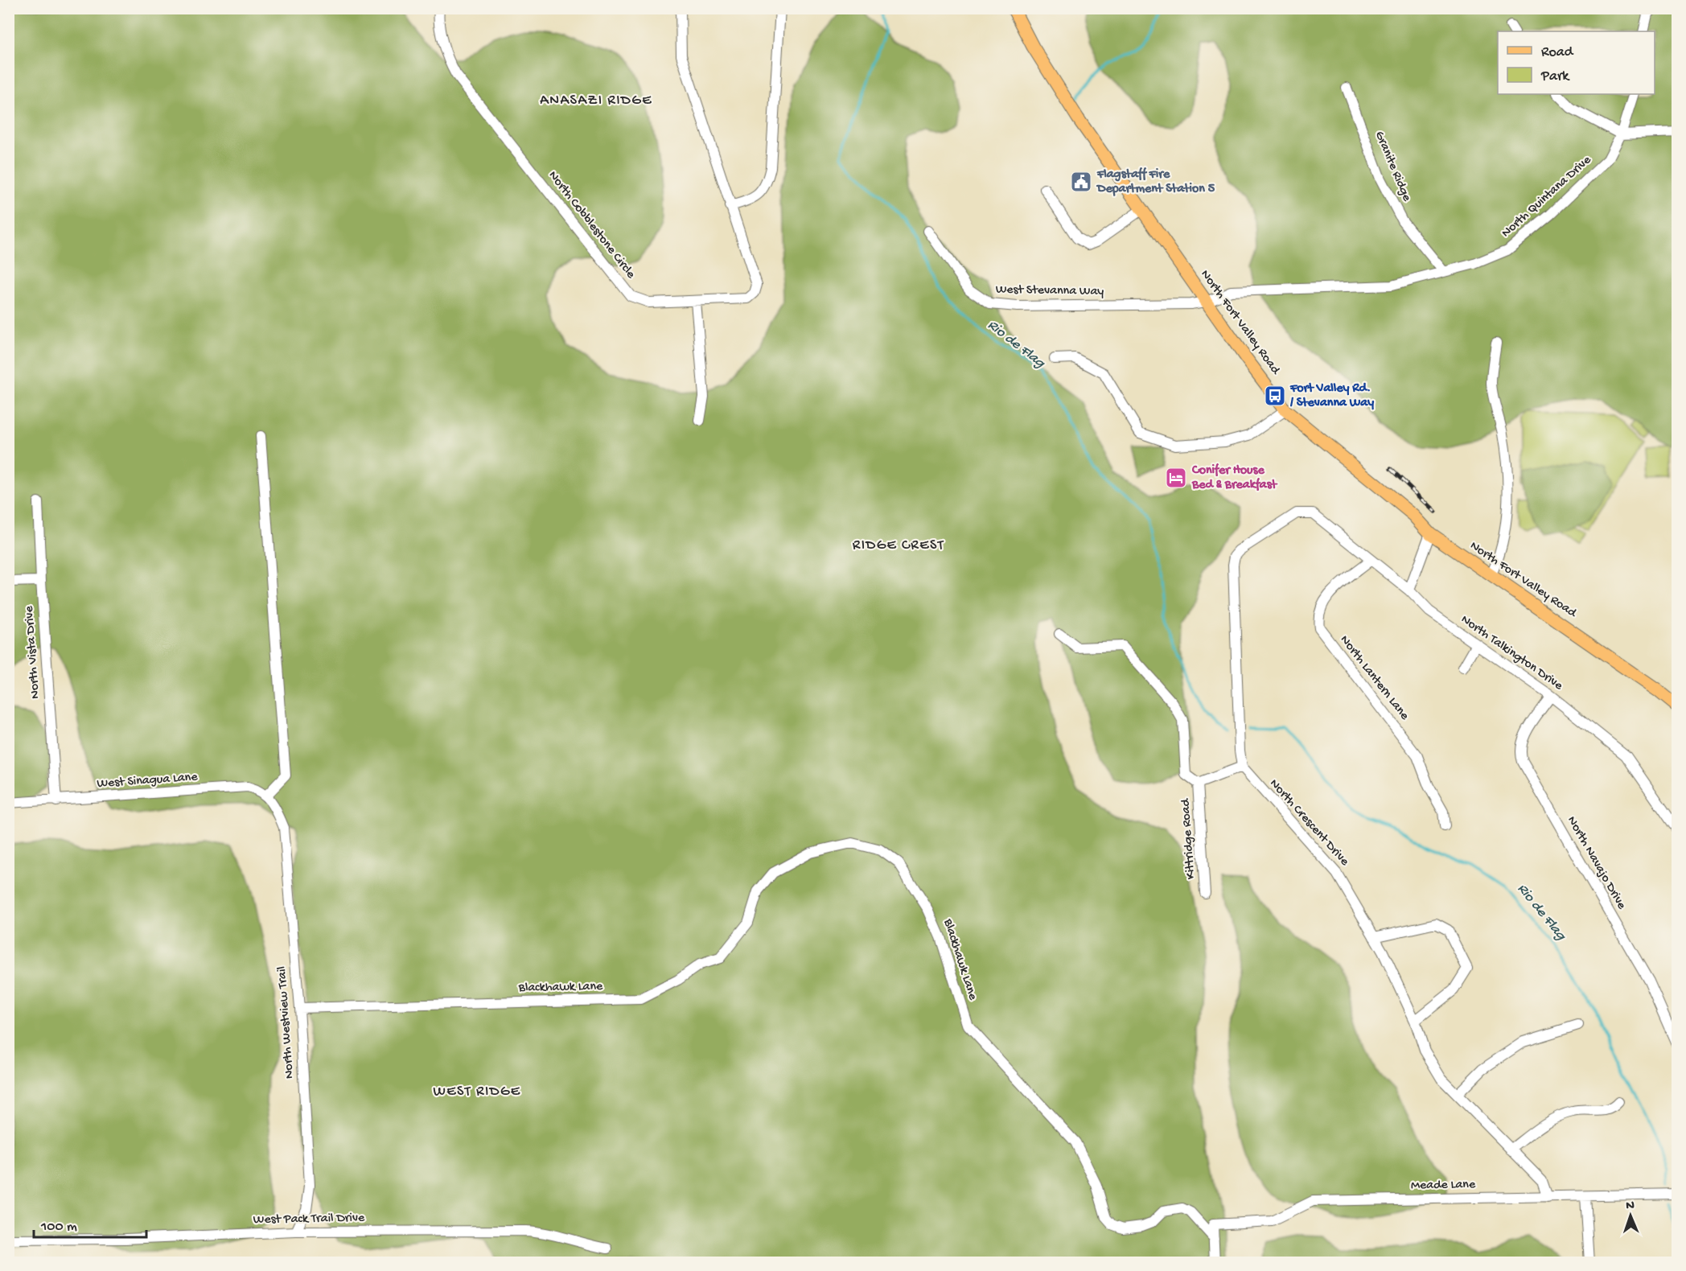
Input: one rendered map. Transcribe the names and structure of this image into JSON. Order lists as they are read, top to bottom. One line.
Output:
{"streets":{"main road":["North Fort Valley Road"],"street":["Granite Ridge","North Quintana Drive","North Cobblestone Circle","West Stevanna Way","North Vista Drive","North Talkington Drive","North Lantern Lane","West Sinagua Lane","North Crescent Drive","Kittridge Road","North Navajo Drive","Blackhawk Lane","North Westview Trail","Meade Lane","West Pack Trail Drive"]},"crossings":[["Granite Ridge","North Quintana Drive"],["North Quintana Drive","West Stevanna Way"],["North Quintana Drive","North Fort Valley Road"],["West Stevanna Way","North Fort Valley Road"],["North Vista Drive","West Sinagua Lane"],["North Talkington Drive","North Lantern Lane"],["North Talkington Drive","North Crescent Drive"],["North Talkington Drive","North Navajo Drive"],["West Sinagua Lane","North Westview Trail"],["North Crescent Drive","Meade Lane"],["Blackhawk Lane","North Westview Trail"],["Blackhawk Lane","Meade Lane"],["North Westview Trail","West Pack Trail Drive"]],"districts":["ANASAZI RIDGE","RIDGE CREST","WEST RIDGE"],"water":["Rio de Flag"],"places":{"public building":["Flagstaff Fire Department Station 5"],"bus stop":["Fort Valley Rd. / Stevanna Way"],"hotel":["Conifer House Bed & Breakfast"]},"legend":["Road","Park"],"scale_bar":"100 m","north":"top"}
